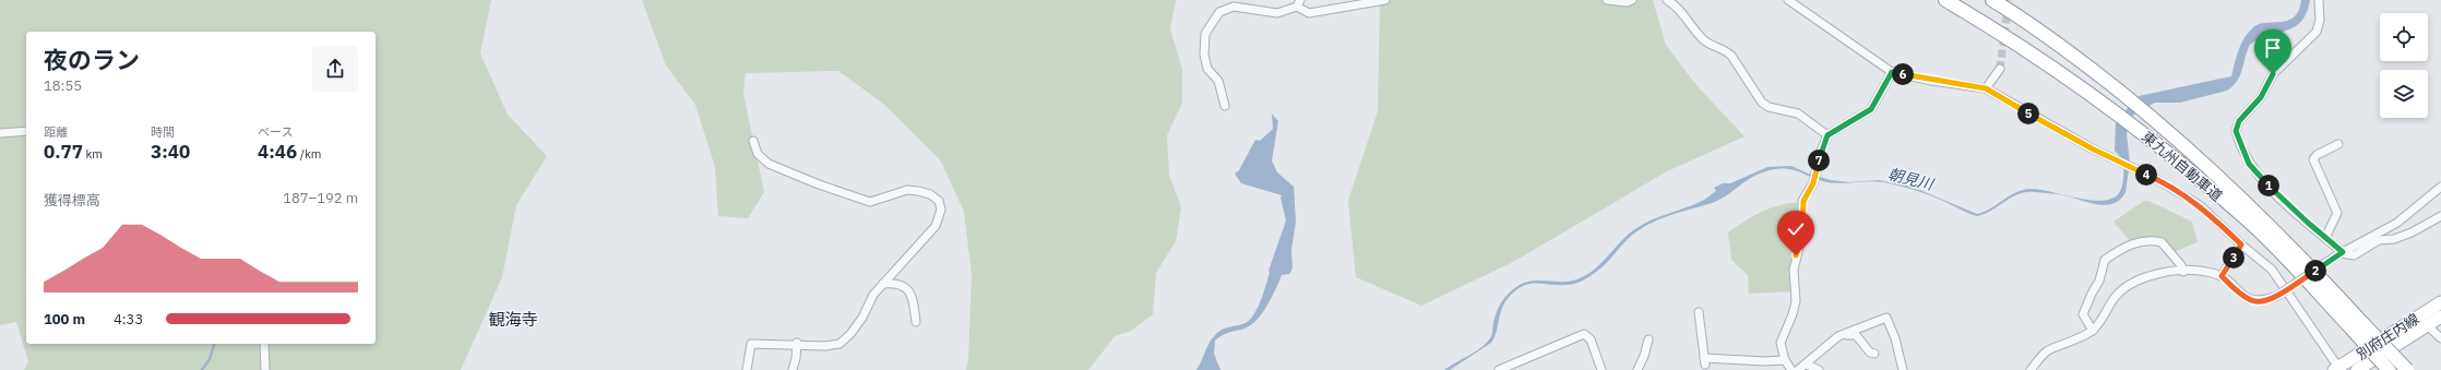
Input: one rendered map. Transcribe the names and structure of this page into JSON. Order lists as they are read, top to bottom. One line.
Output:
{"streets":{"highway":["東九州自動車道"],"main road":["別府庄内線"]},"districts":["観海寺"],"water":["朝見川"],"page":{"heading":["夜のラン","18:55"],"pins":["6","5","7","4","1","3","2"],"stats":[["距離","0.77 km"],["時間","3:40"],["ペース","4:46 /km"]],"chart":["獲得標高","187–192 m"],"list":[{"name":"100 m","note":"4:33"}]}}
